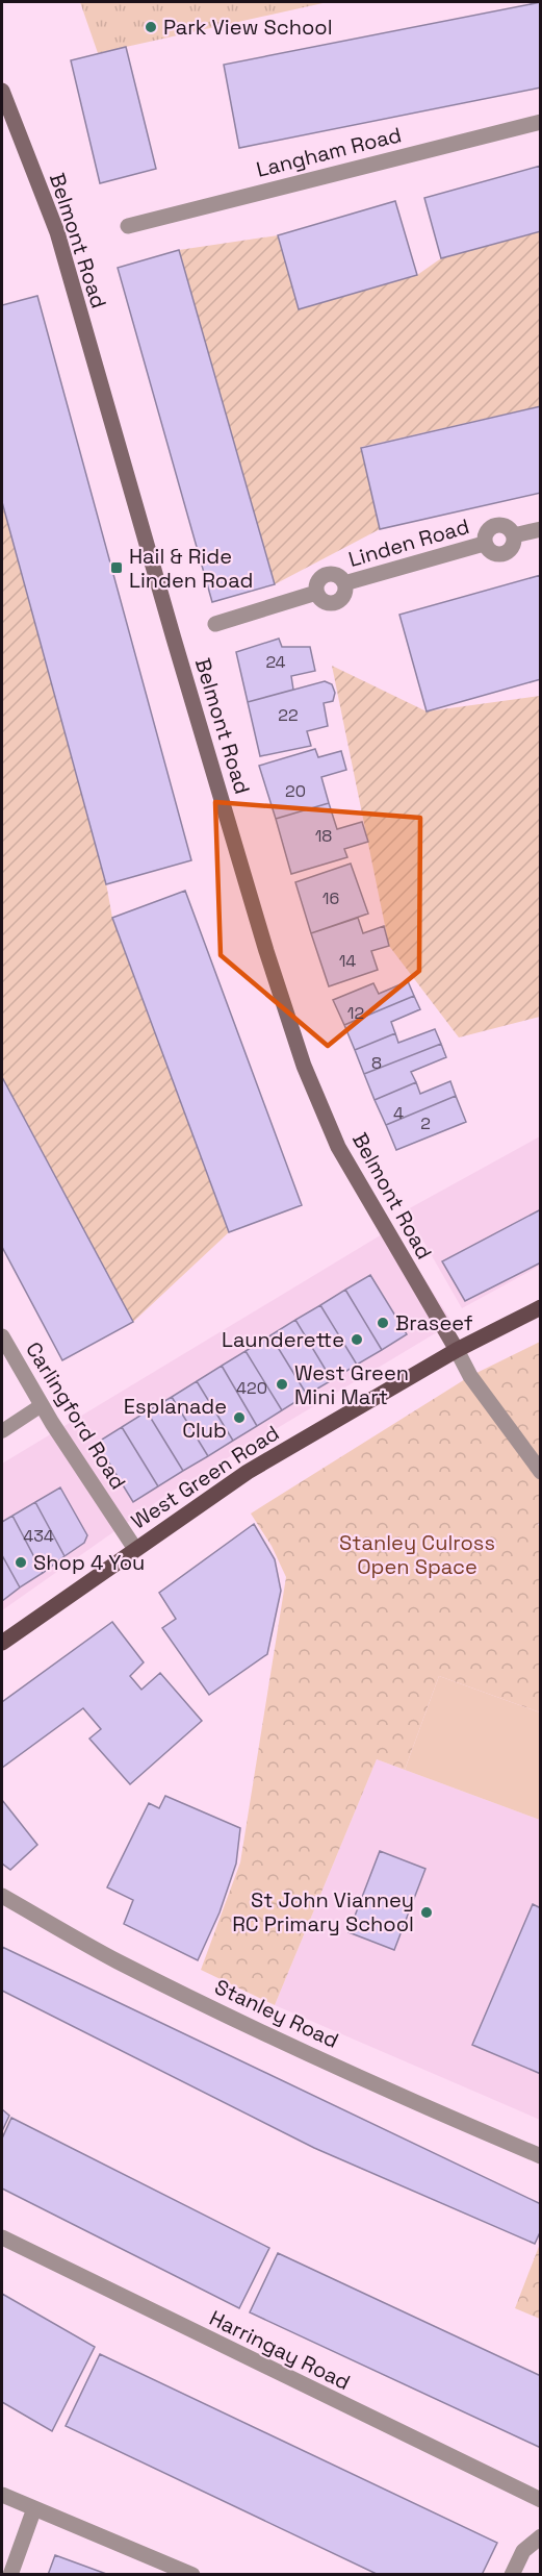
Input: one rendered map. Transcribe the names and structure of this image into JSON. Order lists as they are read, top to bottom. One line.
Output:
{"streets":{"main road":["Belmont Road","West Green Road"],"street":["Langham Road","Linden Road","Carlingford Road","Stanley Road","Harringay Road"]},"crossings":[["Belmont Road","West Green Road"],["Carlingford Road","West Green Road"]],"parks":["Stanley Culross Open Space"],"places":{"other":["Park View School","Braseef","Launderette","West Green Mini Mart","Esplanade Club","Shop 4 You","St John Vianney RC Primary School"],"transit":["Hail & Ride Linden Road"]},"house_numbers":["24","22","20","18","16","14","12","8","4","2","420","434"]}
